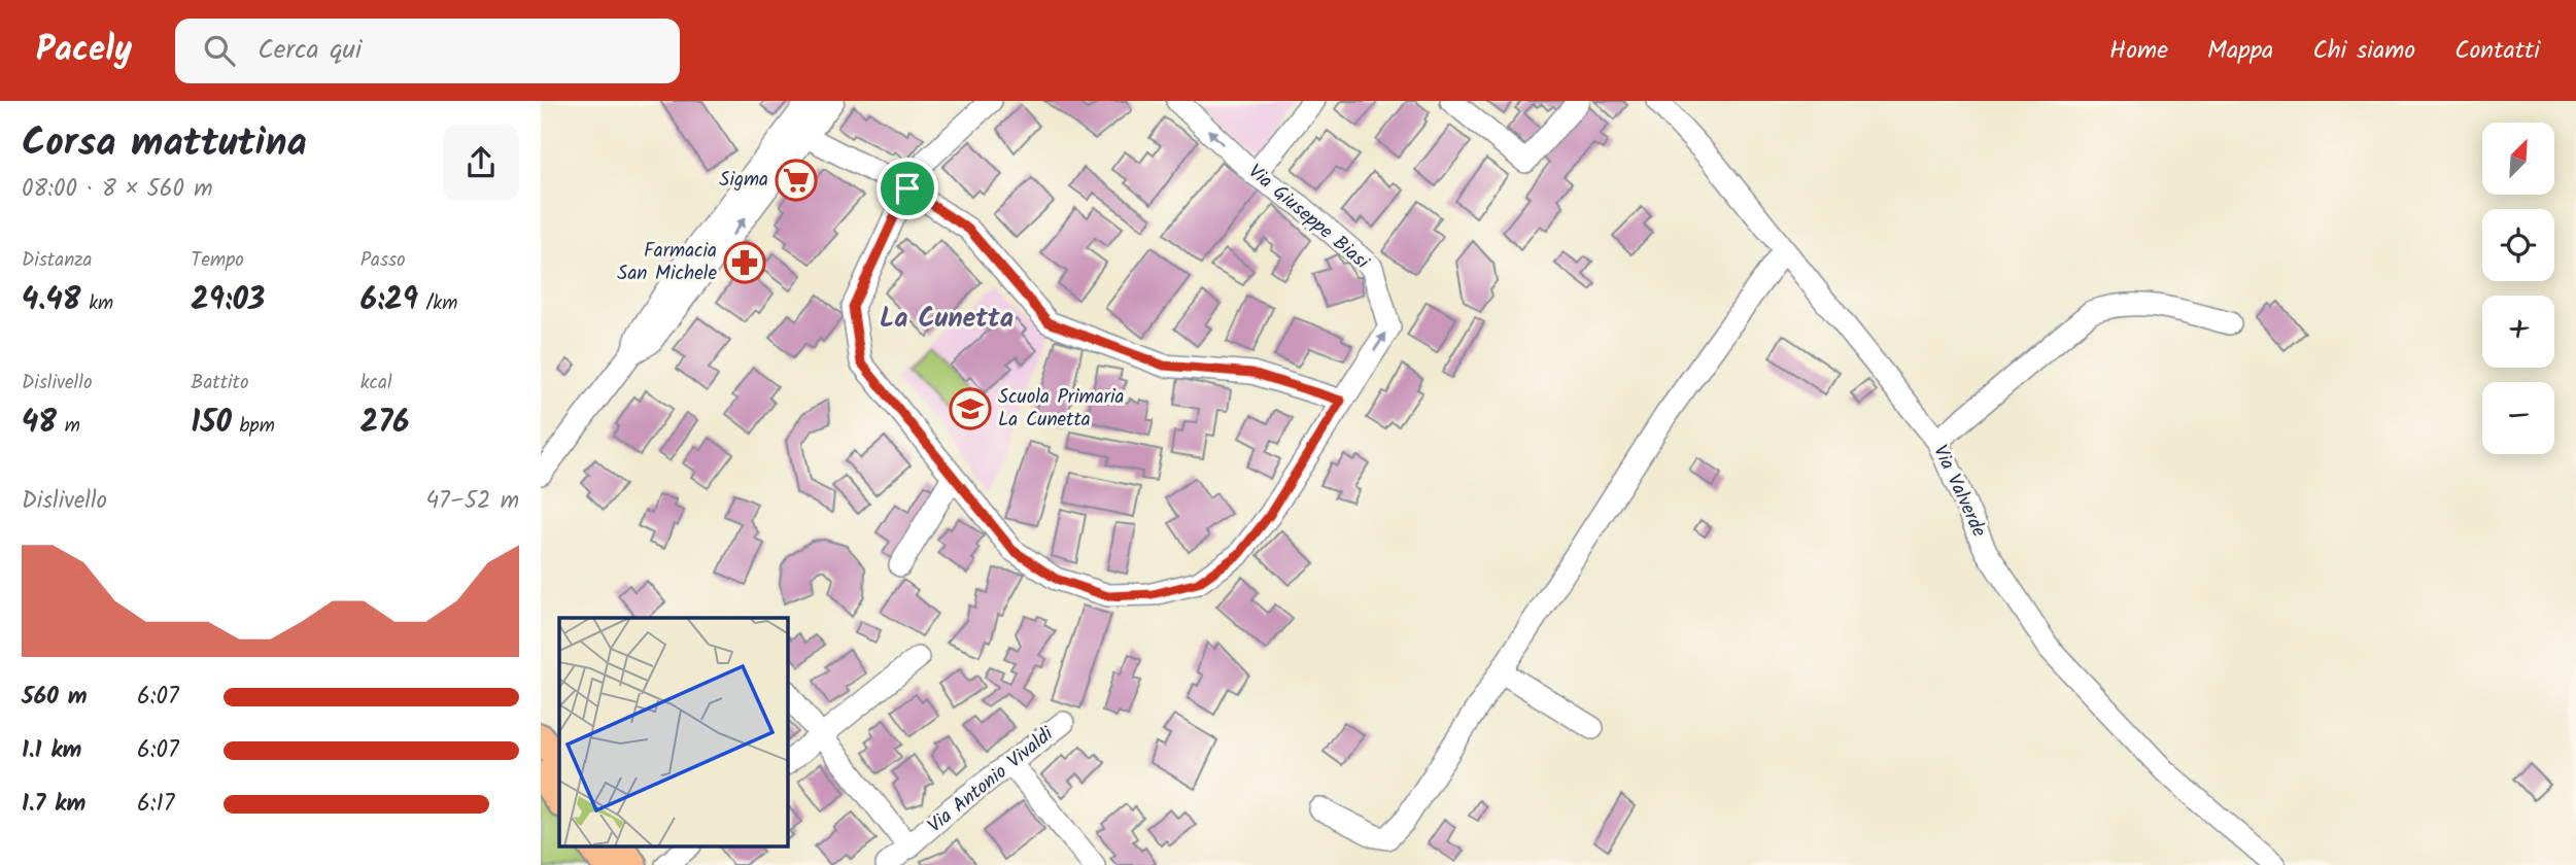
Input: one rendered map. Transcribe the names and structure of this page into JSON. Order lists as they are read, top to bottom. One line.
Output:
{"streets":{"street":["Via Giuseppe Biasi","Via Valverde","Via Antonio Vivaldi"]},"districts":["La Cunetta"],"places":{"supermarket":["Sigma"],"pharmacy":["Farmacia San Michele"],"school or university":["Scuola Primaria La Cunetta"]},"north":"top right","page":{"header":"Pacely","search":"Cerca qui","nav":["Home","Mappa","Chi siamo","Contatti"],"heading":["Corsa mattutina","08:00 · 8 × 560 m"],"map_buttons":["+","−"],"stats":[["Distanza","4.48 km"],["Tempo","29:03"],["Passo","6:29 /km"],["Dislivello","48 m"],["Battito","150 bpm"],["kcal","276"]],"chart":["Dislivello","47–52 m"],"list":[{"name":"560 m","note":"6:07"},{"name":"1.1 km","note":"6:07"},{"name":"1.7 km","note":"6:17"}]}}
